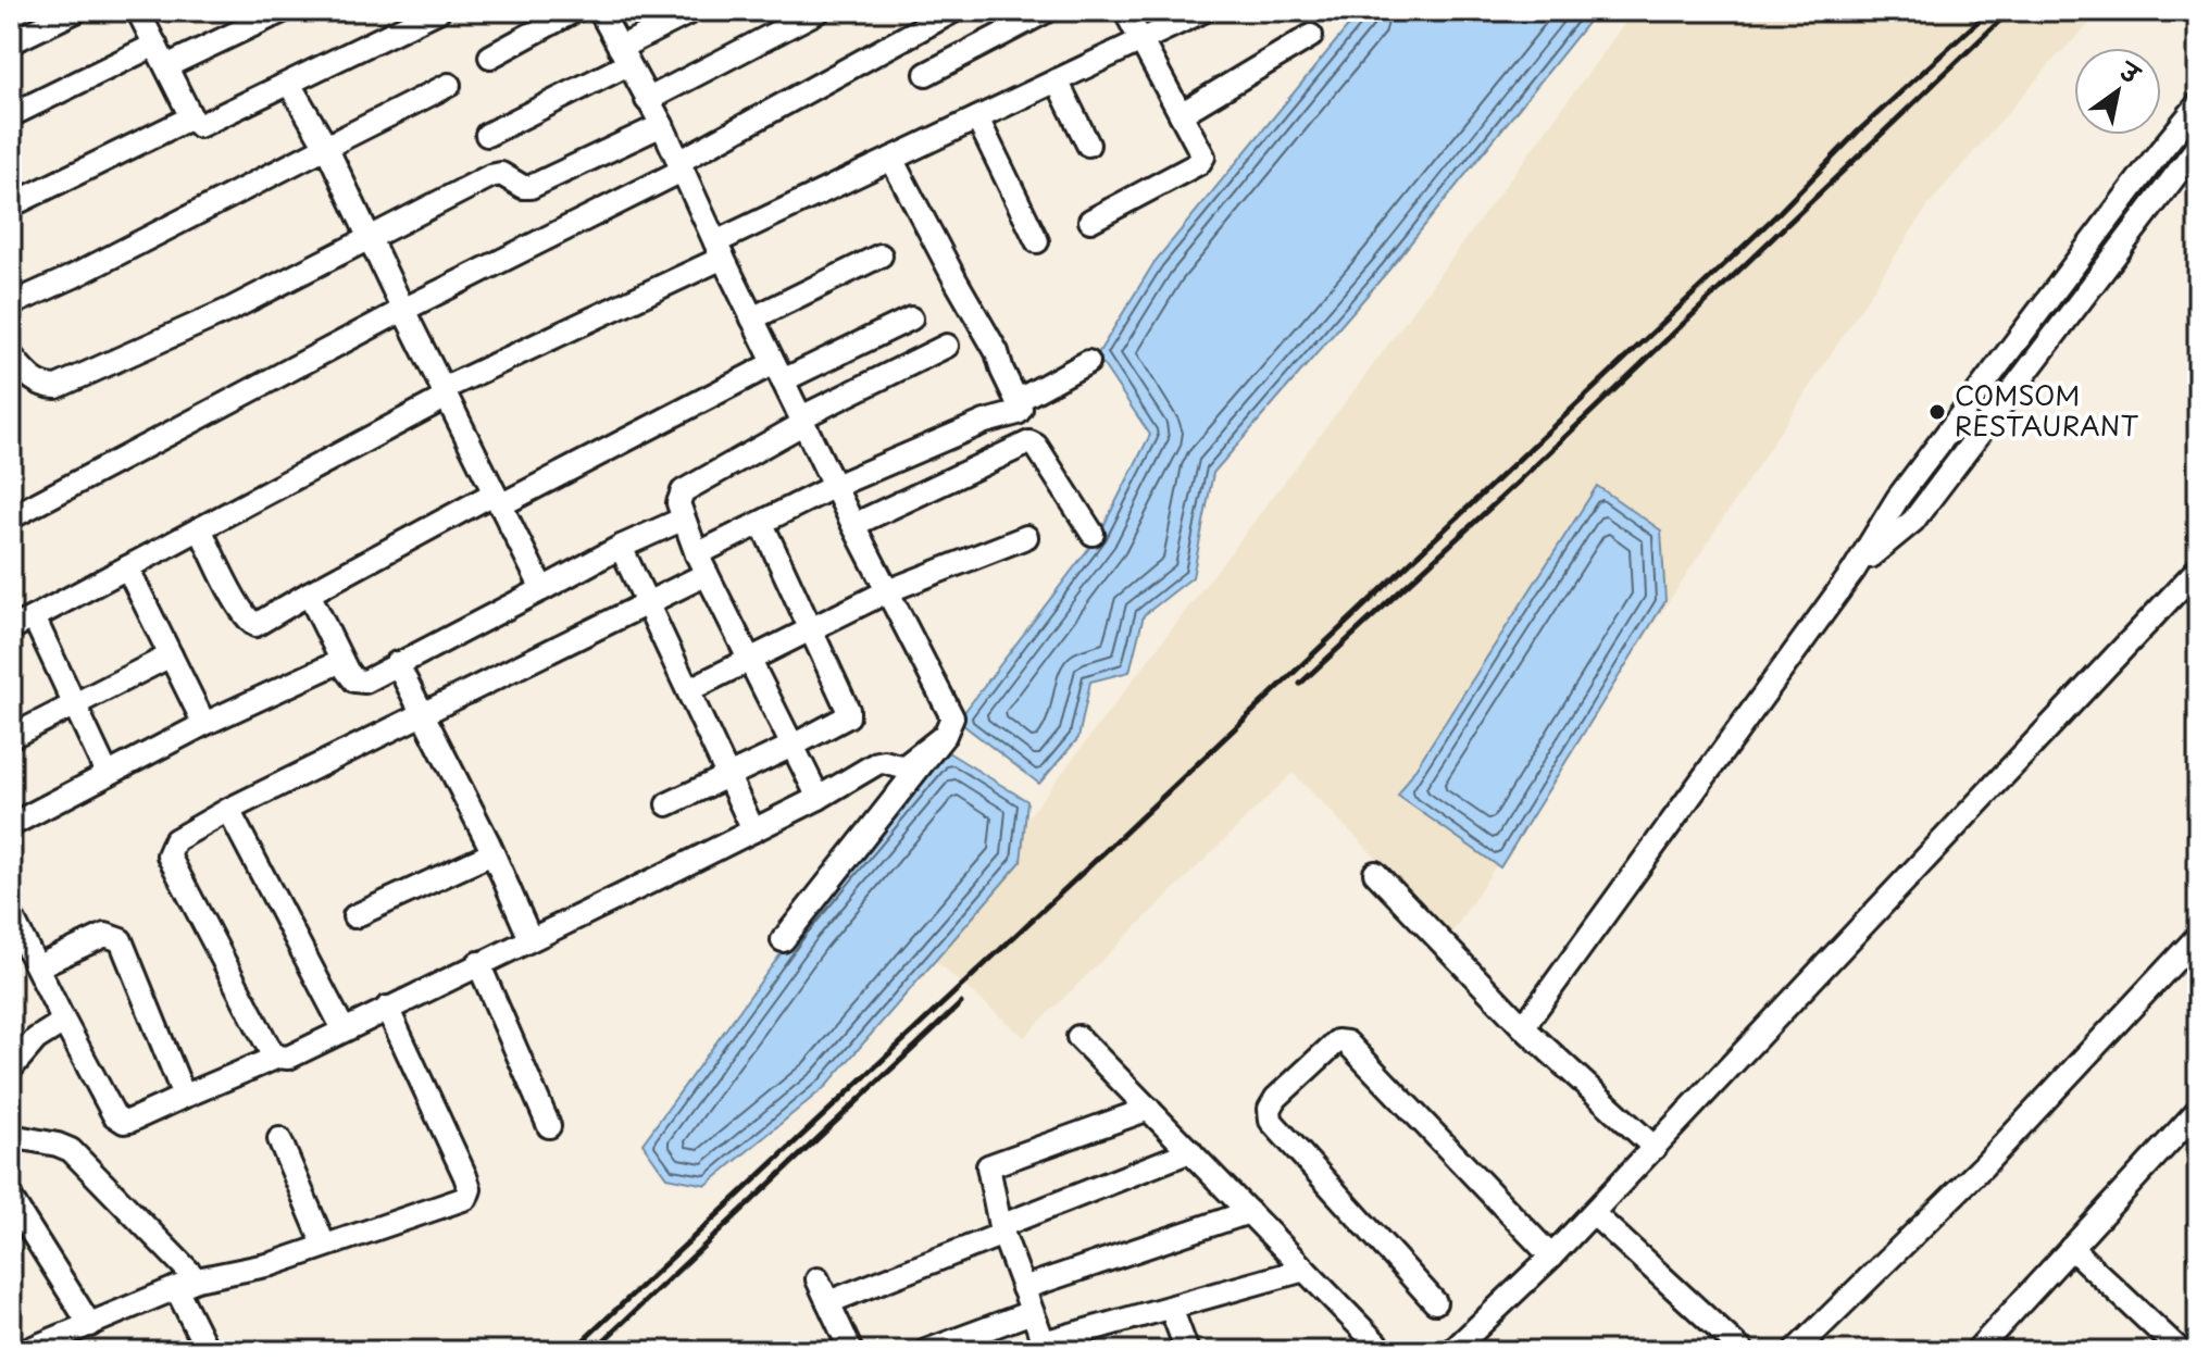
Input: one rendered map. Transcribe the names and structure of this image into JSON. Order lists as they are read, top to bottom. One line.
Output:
{"places":["COMSOM RESTAURANT"],"north":"top right"}
